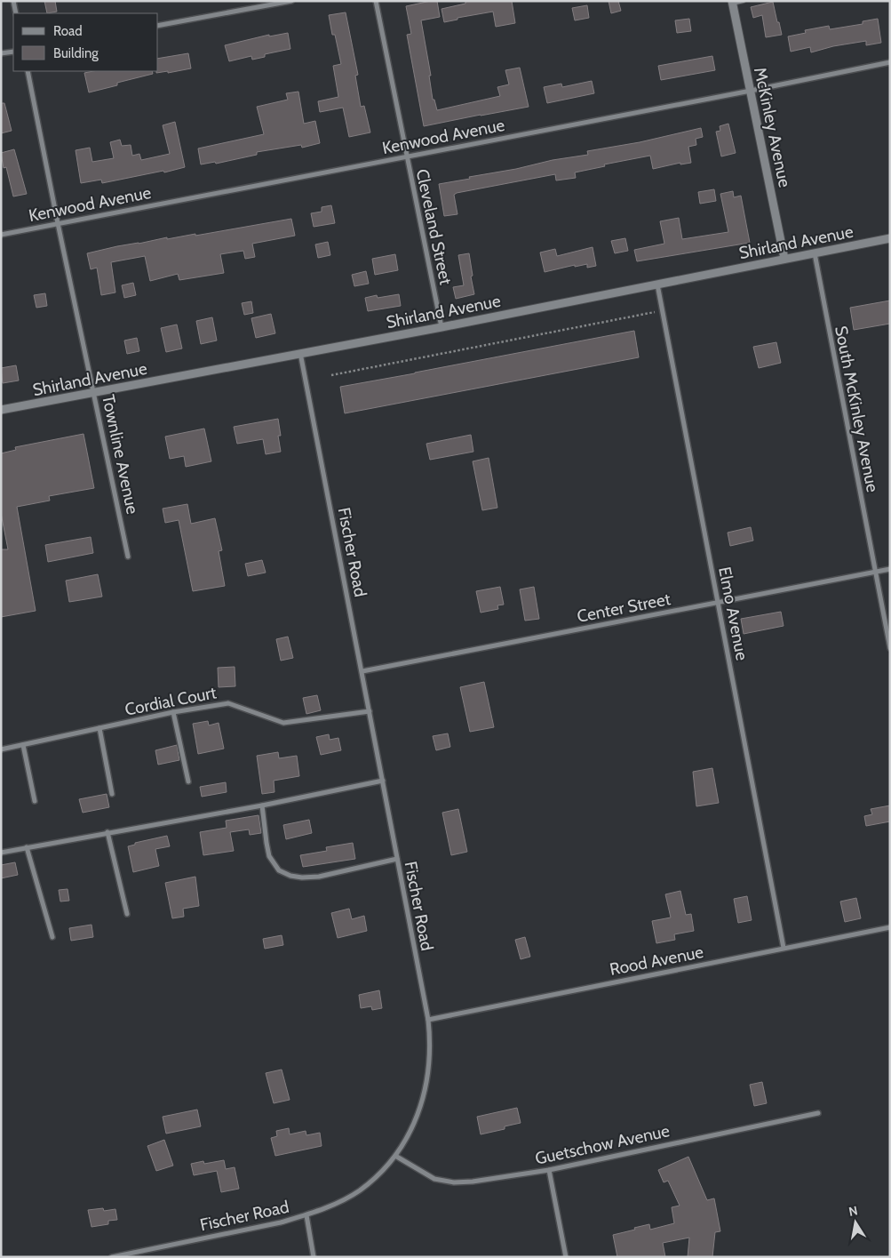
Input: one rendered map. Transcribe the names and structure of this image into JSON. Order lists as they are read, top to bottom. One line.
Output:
{"streets":{"street":["McKinley Avenue","Kenwood Avenue","Cleveland Street","Shirland Avenue","South McKinley Avenue","Townline Avenue","Fischer Road","Center Street","Elmo Avenue","Cordial Court","Rood Avenue","Guetschow Avenue"]},"crossings":[["McKinley Avenue","Kenwood Avenue"],["McKinley Avenue","Shirland Avenue"],["Kenwood Avenue","Cleveland Street"],["Kenwood Avenue","Townline Avenue"],["Cleveland Street","Shirland Avenue"],["Shirland Avenue","South McKinley Avenue"],["Shirland Avenue","Townline Avenue"],["Shirland Avenue","Fischer Road"],["Shirland Avenue","Elmo Avenue"],["South McKinley Avenue","Center Street"],["Fischer Road","Center Street"],["Fischer Road","Cordial Court"],["Fischer Road","Rood Avenue"],["Fischer Road","Guetschow Avenue"],["Center Street","Elmo Avenue"],["Elmo Avenue","Rood Avenue"]],"legend":["Road","Building"],"north":"top"}
